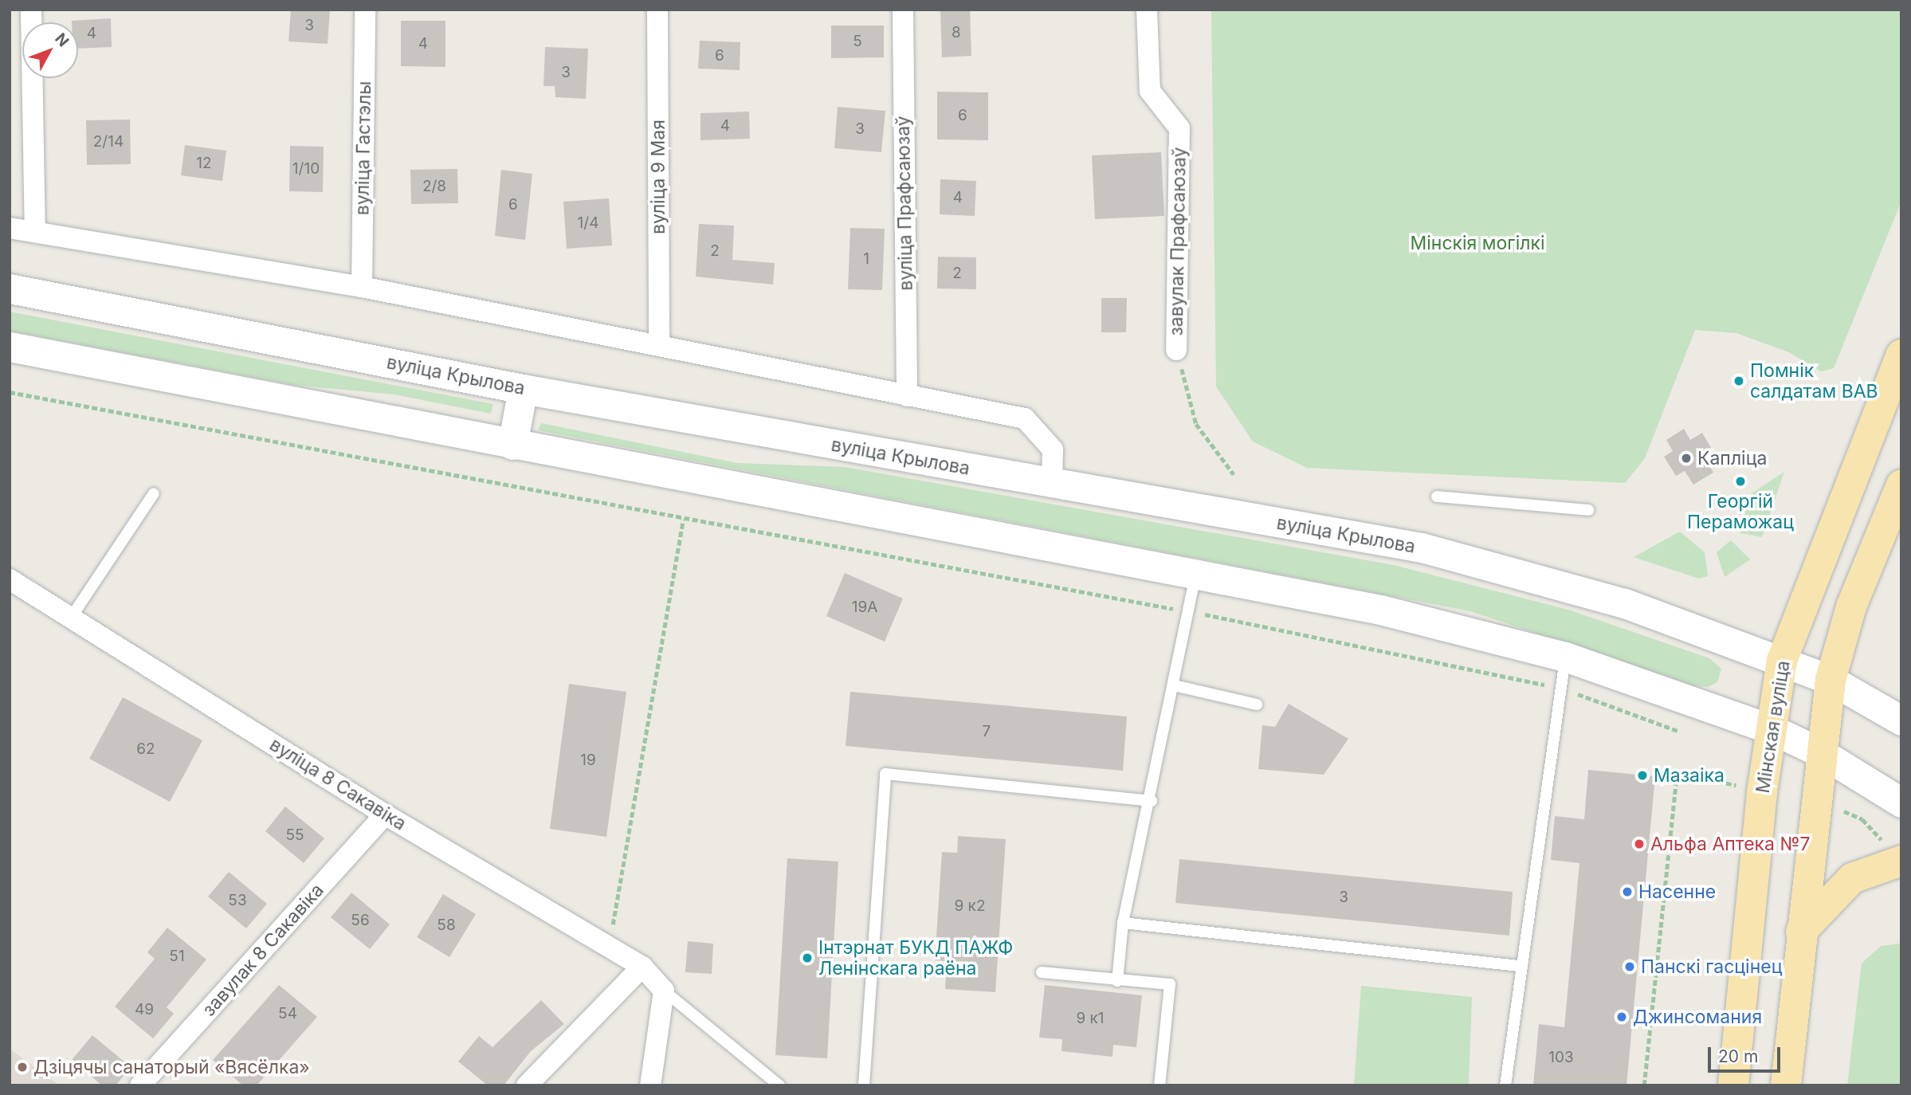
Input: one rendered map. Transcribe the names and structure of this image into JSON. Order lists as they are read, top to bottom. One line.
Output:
{"streets":{"main road":["вуліца Крылова","Мінская вуліца"],"street":["вуліца Гастэлы","вуліца 9 Мая","вуліца Прафсаюзаў","завулак Прафсаюзаў","вуліца 8 Сакавіка","завулак 8 Сакавіка"]},"crossings":[["вуліца Крылова","Мінская вуліца"],["вуліца 8 Сакавіка","завулак 8 Сакавіка"]],"parks":["Мінскія могілкі"],"places":["Помнік салдатам ВАВ","Капліца","Георгій Пераможац","Мазаіка","Альфа Аптека №7","Насенне","Інтэрнат БУКД ПАЖФ Ленінскага раёна","Панскі гасцінец","Джинсомания","Дзіцячы санаторый «Вясёлка»"],"house_numbers":["3","8","4","5","4","6","3","6","4","3","2/14","12","1/10","2/8","4","6","1/4","2","1","2","19А","7","62","19","55","3","53","9 к2","56","58","51","49","54","9 к1","103"],"scale_bar":"20 m","north":"top right"}
